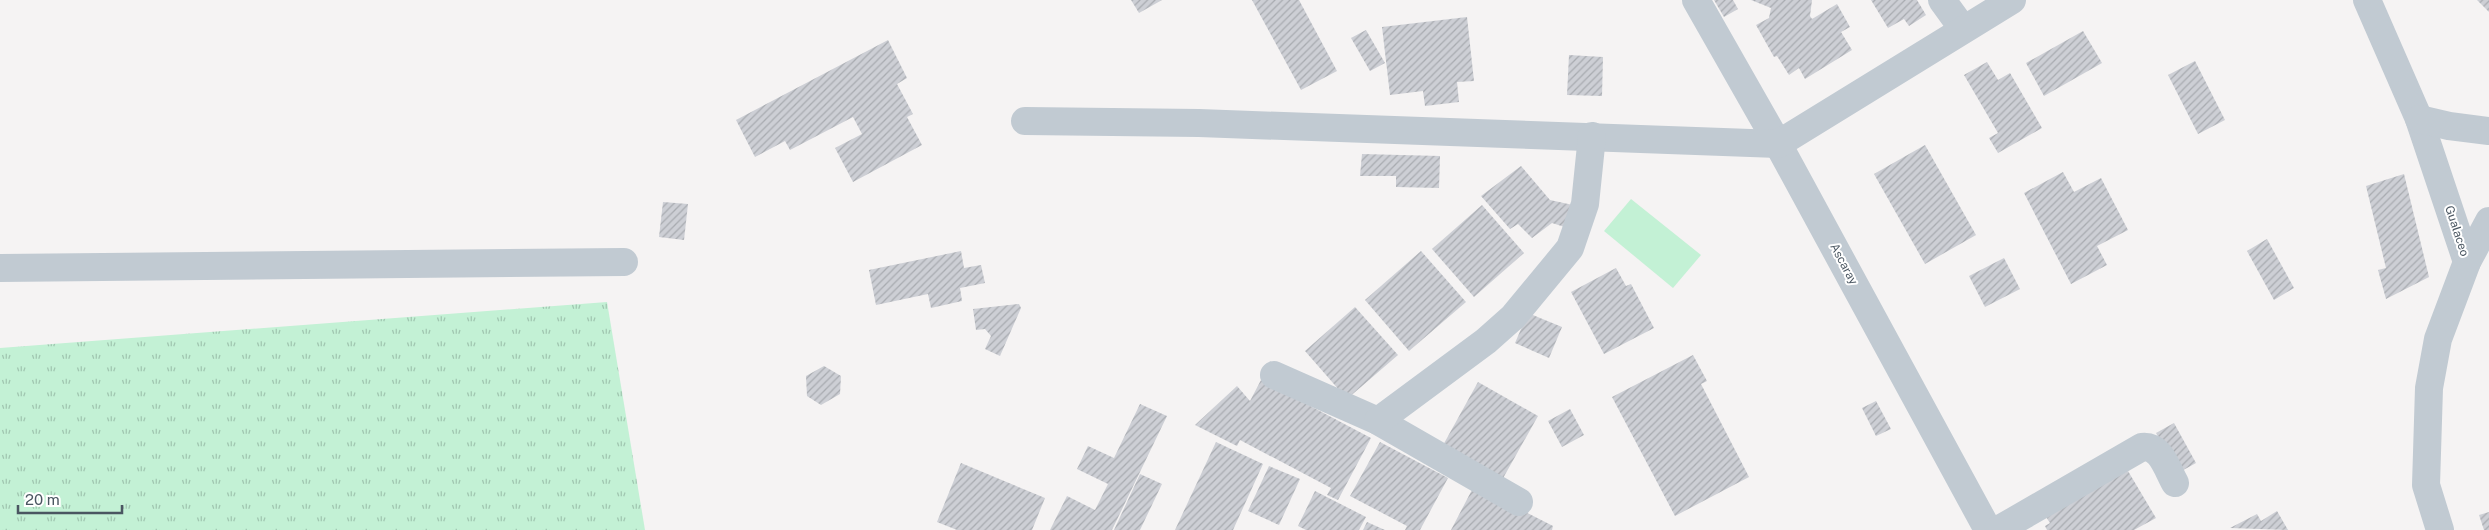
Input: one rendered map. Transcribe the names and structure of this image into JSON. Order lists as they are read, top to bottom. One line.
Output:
{"streets":{"street":["Gualaceo","Ascaray"]},"scale_bar":"20 m"}
